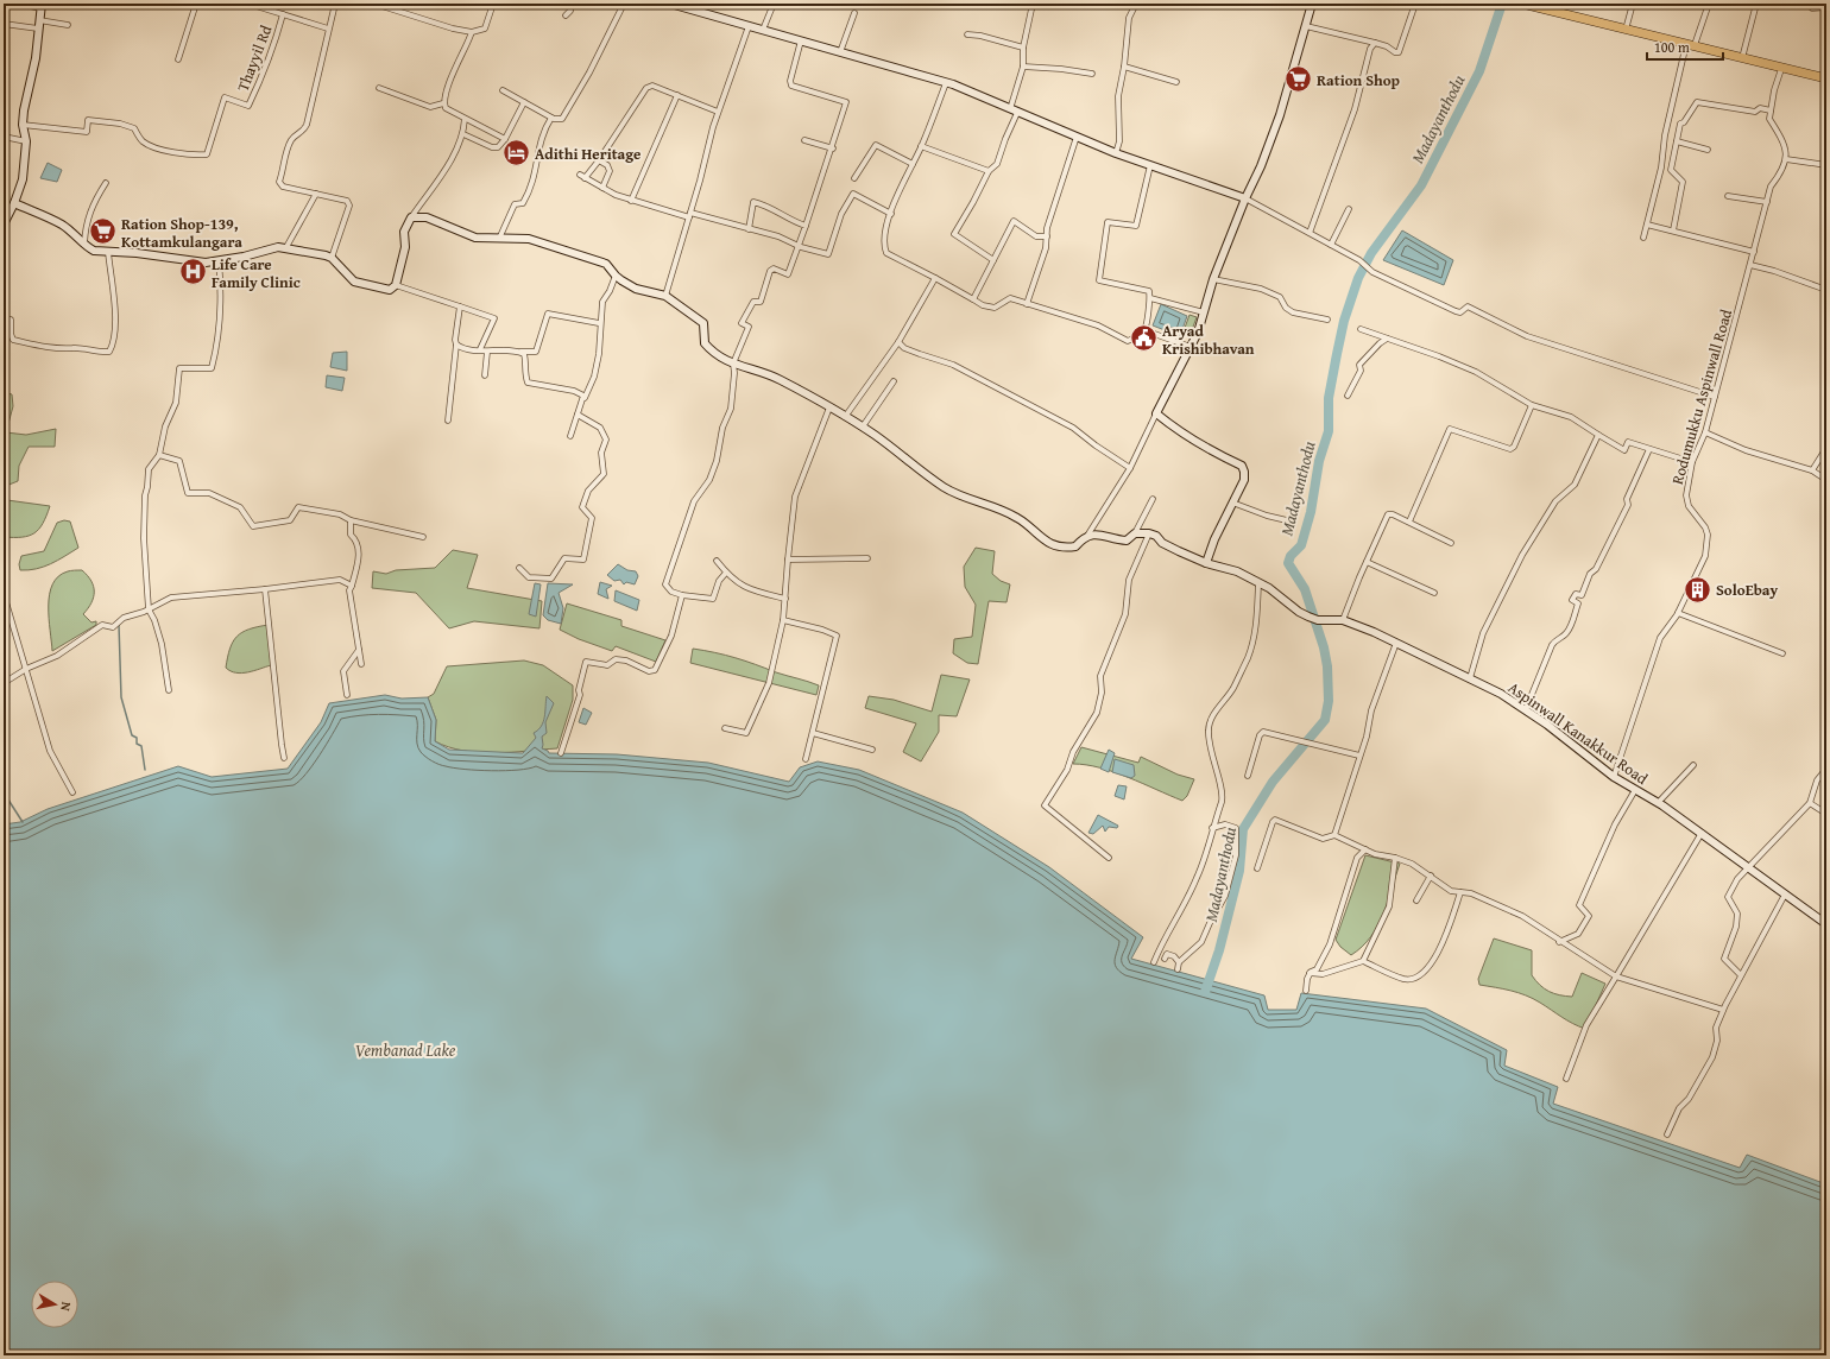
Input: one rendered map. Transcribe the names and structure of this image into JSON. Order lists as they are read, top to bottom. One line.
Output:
{"streets":{"main road":["Aspinwall Kanakkur Road"],"street":["Thayyil Rd","Rodumukku Aspinwall Road"]},"crossings":[["Rodumukku Aspinwall Road","Aspinwall Kanakkur Road"]],"water":["Madayanthodu","Vembanad Lake"],"places":{"supermarket":["Ration Shop","Ration Shop-139, Kottamkulangara"],"hotel":["Adithi Heritage"],"hospital":["Life Care Family Clinic"],"public building":["Aryad Krishibhavan"],"building":["SoloEbay"]},"scale_bar":"100 m","north":"right"}
